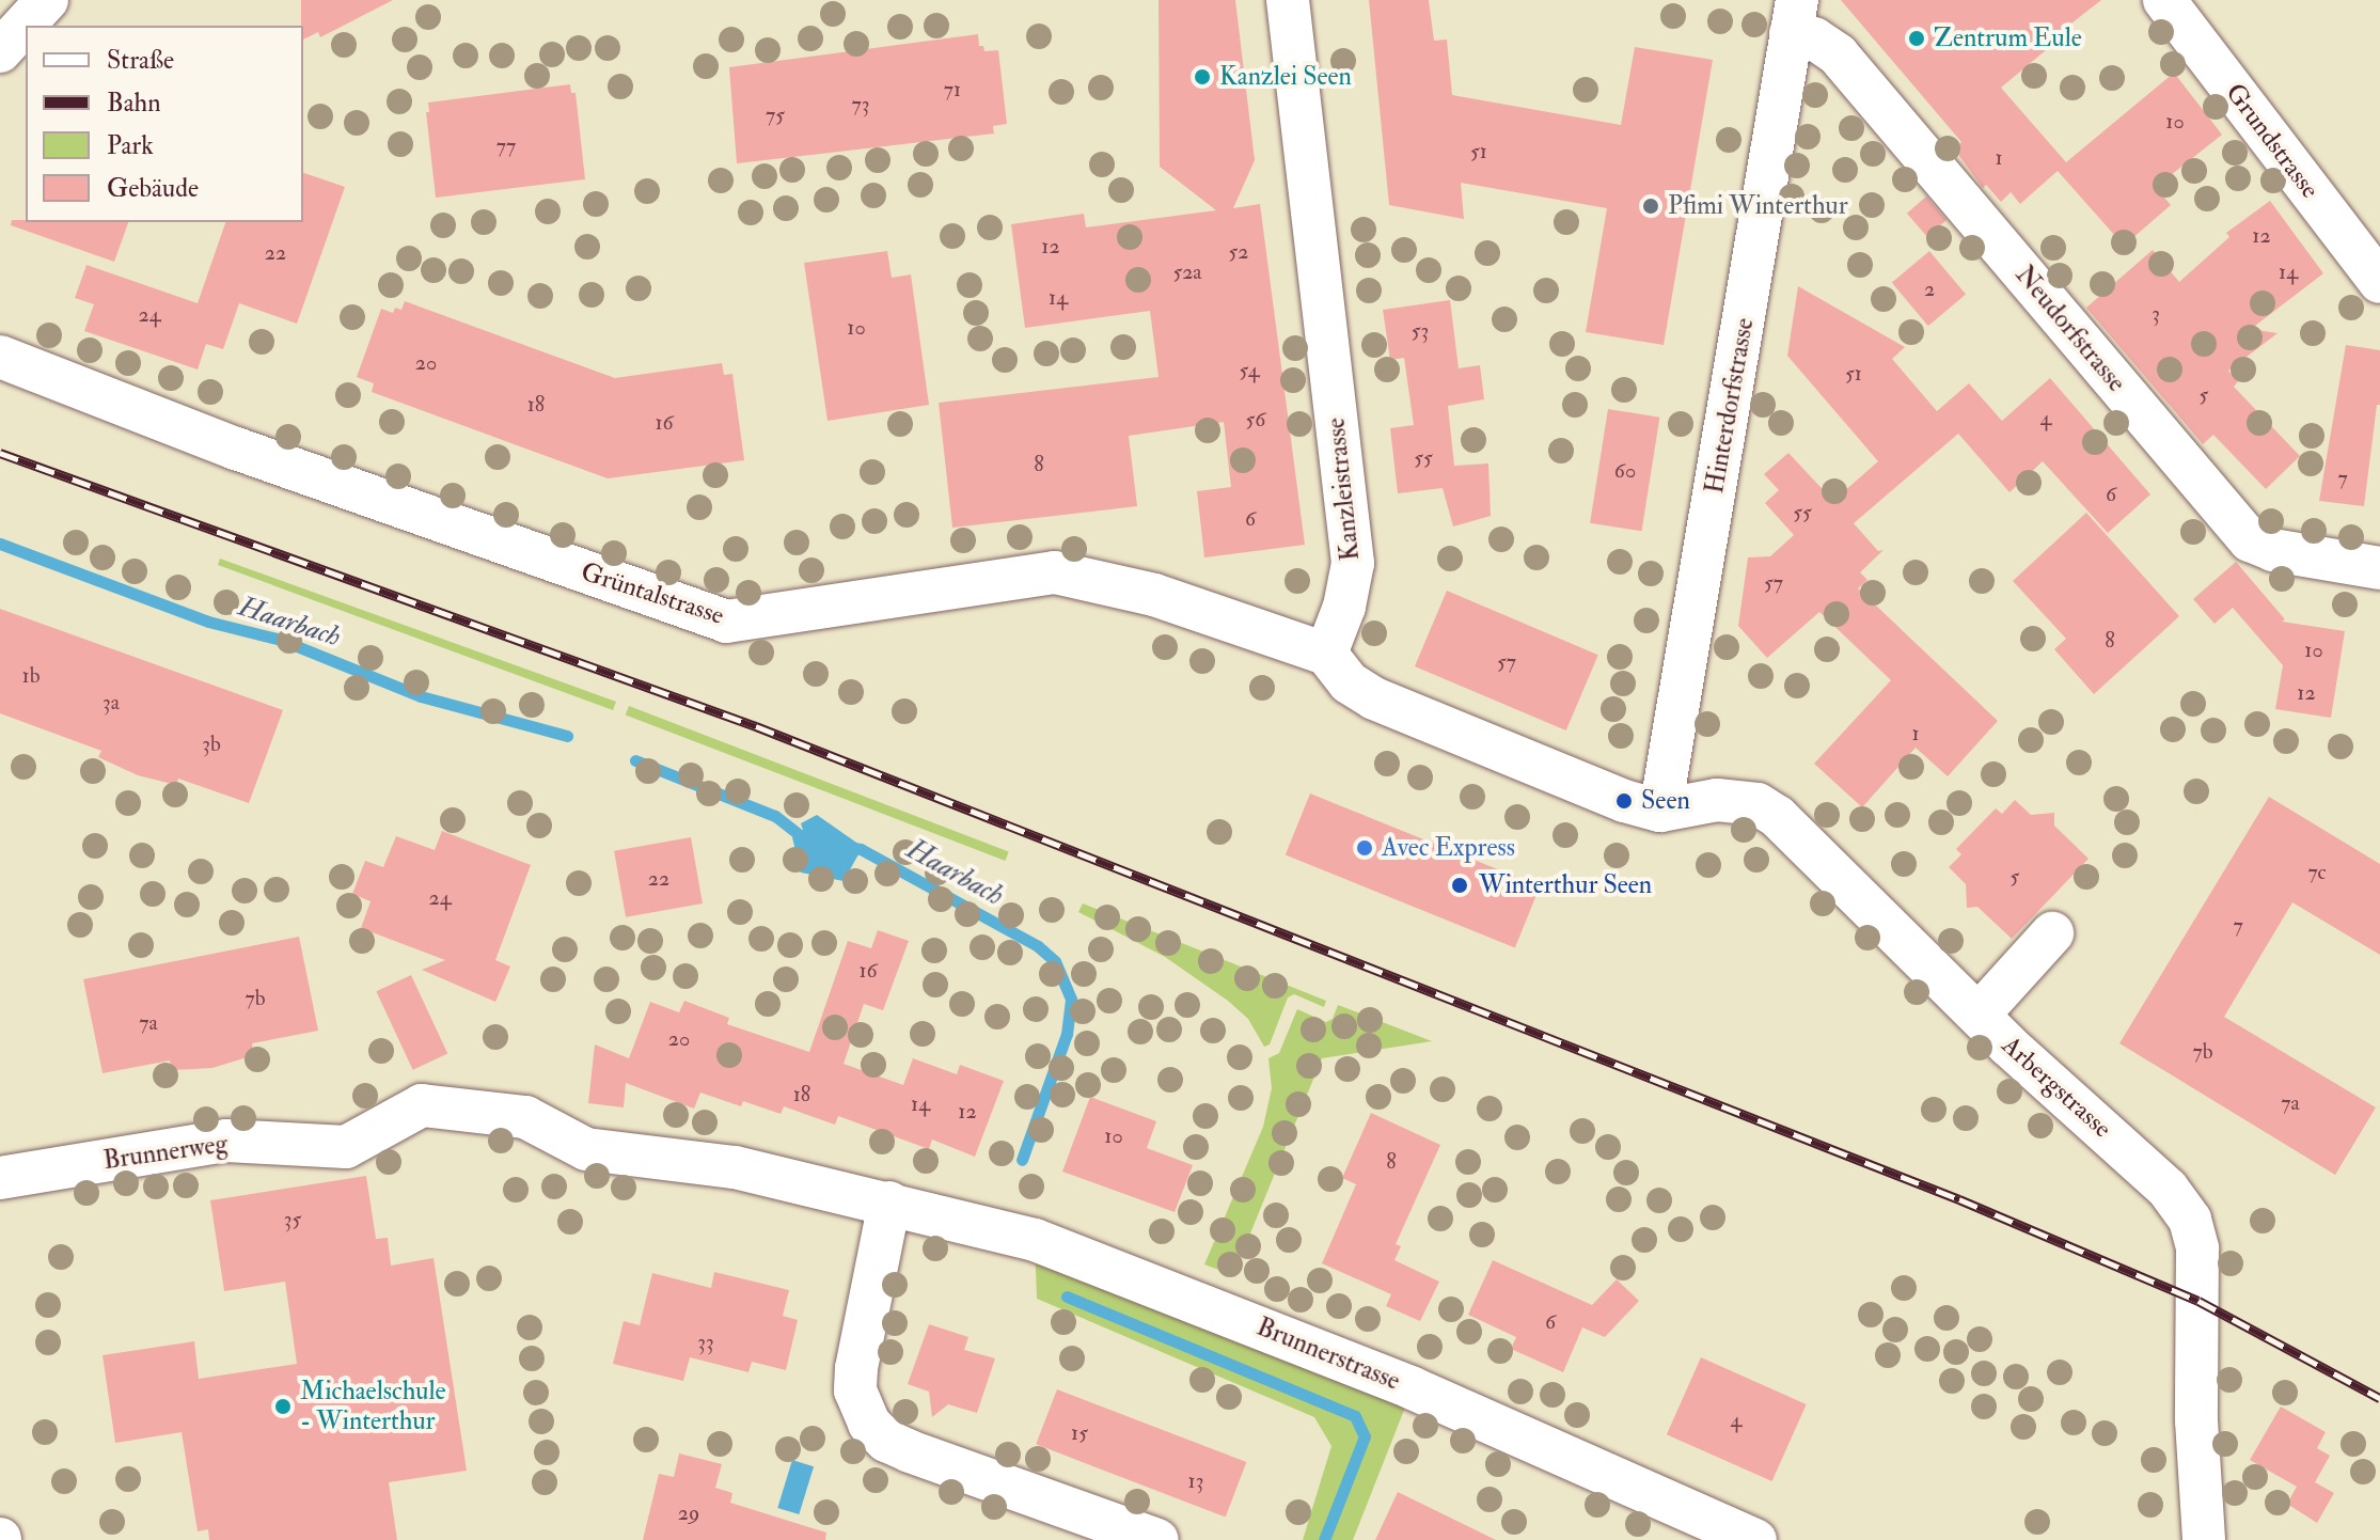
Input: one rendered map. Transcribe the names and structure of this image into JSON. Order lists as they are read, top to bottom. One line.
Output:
{"streets":{"street":["Grundstrasse","Neudorfstrasse","Hinterdorfstrasse","Kanzleistrasse","Grüntalstrasse","Arbergstrasse","Brunnerweg","Brunnerstrasse"]},"crossings":[["Neudorfstrasse","Hinterdorfstrasse"],["Hinterdorfstrasse","Arbergstrasse"],["Kanzleistrasse","Grüntalstrasse"],["Brunnerweg","Brunnerstrasse"]],"water":["Haarbach"],"places":["Zentrum Eule","Kanzlei Seen","Pfimi Winterthur","Seen","Avec Express","Winterthur Seen","Michaelschule - Winterthur"],"house_numbers":["71","73","75","10","77","51","1","12","12","52","22","52a","14","2","14","3","24","10","53","20","54","51","5","18","4","56","16","55","8","60","7","6","55","6","57","8","10","57","1b","12","3a","1","3b","7c","5","22","24","7","16","7b","7a","20","7b","18","7a","14","12","10","8","35","6","33","4","15","13","29"],"legend":["Straße","Bahn","Park","Gebäude"]}
